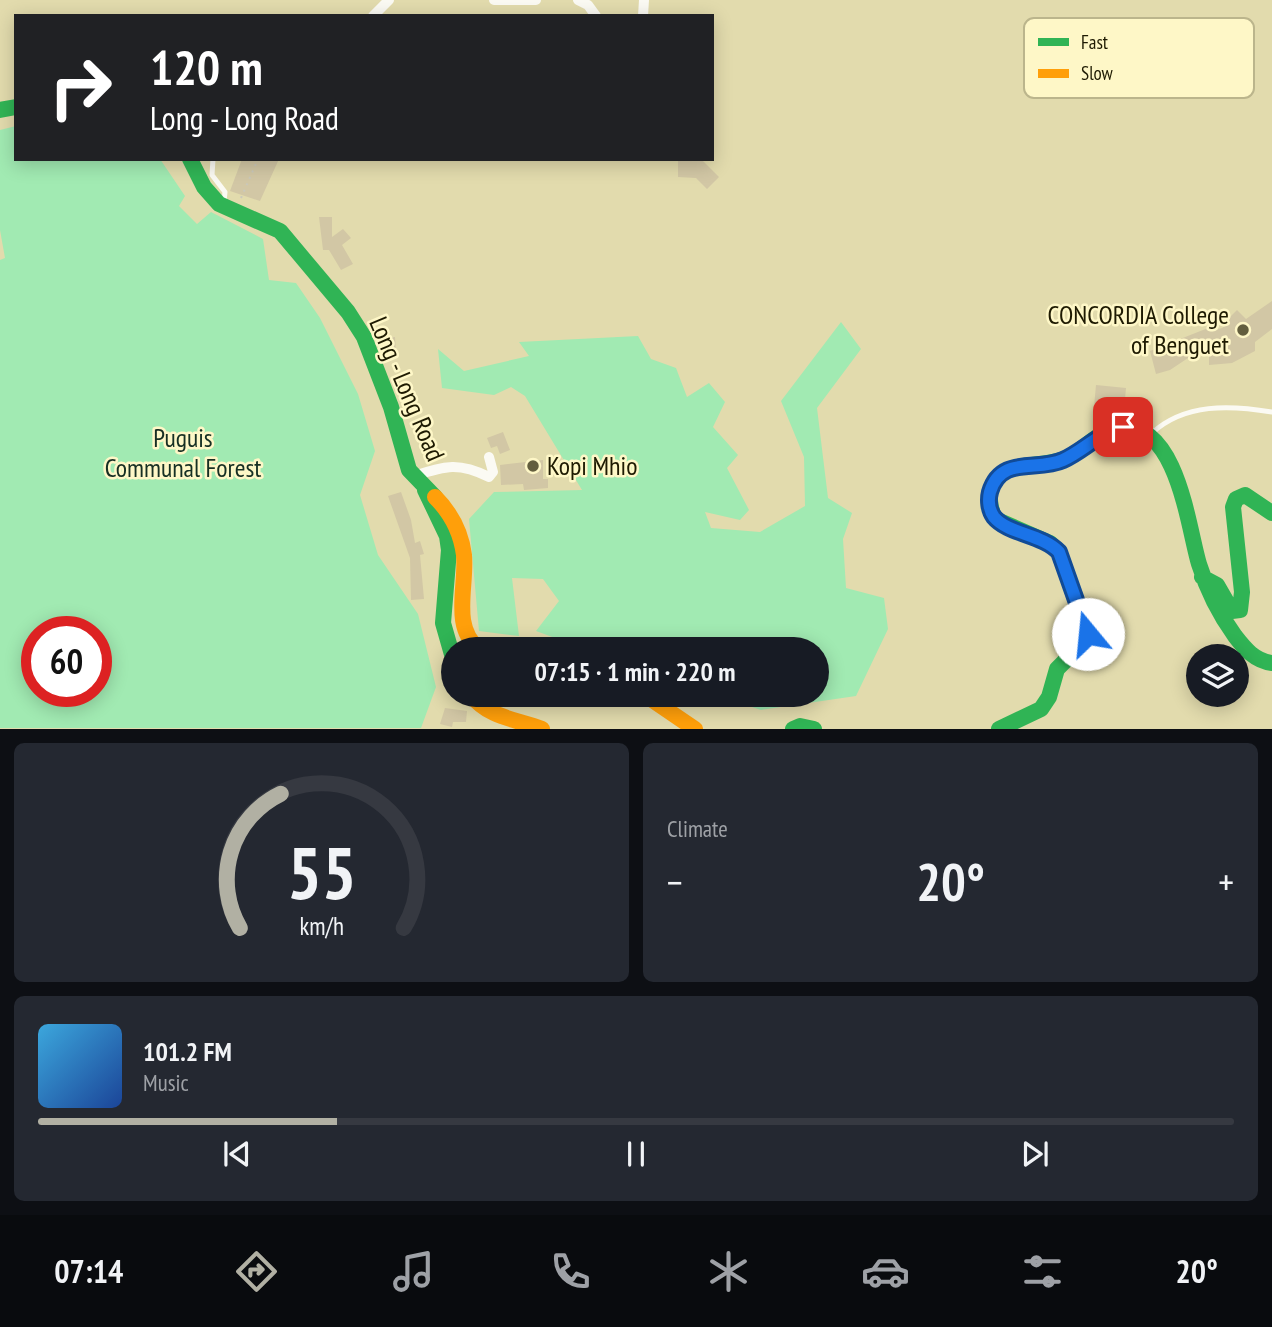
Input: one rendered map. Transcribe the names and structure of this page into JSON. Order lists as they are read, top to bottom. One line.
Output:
{"streets":{"main road":["Long - Long Road"]},"parks":["Puguis Communal Forest"],"places":["CONCORDIA College of Benguet","Kopi Mhio"],"legend":["Fast","Slow"],"page":{"turn":["120 m","Long - Long Road"],"limit":"60","trip":"07:15 · 1 min · 220 m","tile":"Climate","heat":["−","20°","+"],"song":["101.2 FM","Music"],"tabs":["07:14","20°"],"gauge":["55","km/h"]}}
